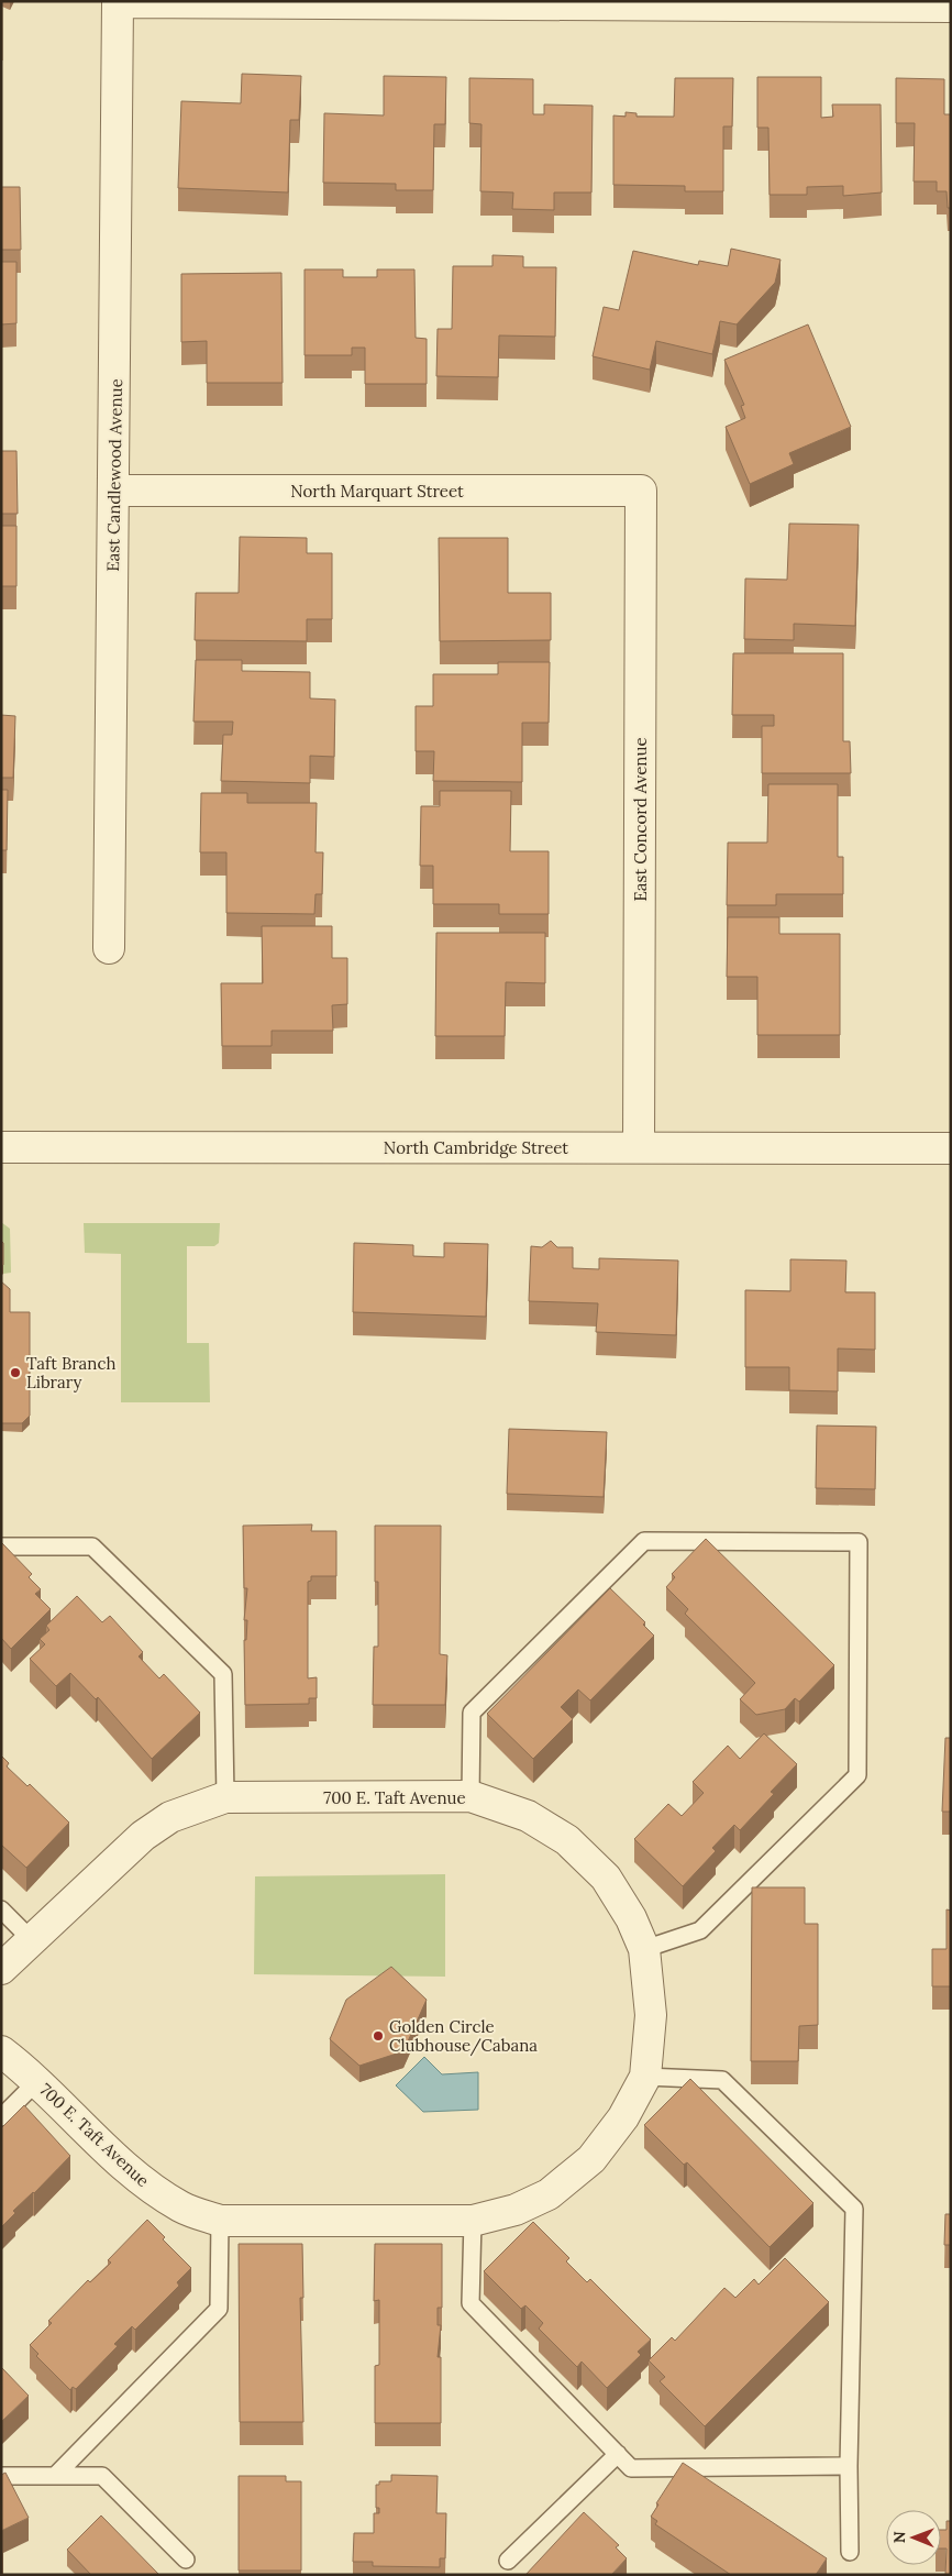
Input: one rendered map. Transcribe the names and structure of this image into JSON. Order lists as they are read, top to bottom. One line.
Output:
{"streets":{"street":["East Candlewood Avenue","North Marquart Street","East Concord Avenue","North Cambridge Street","700 E. Taft Avenue"]},"crossings":[["East Candlewood Avenue","North Marquart Street"],["North Marquart Street","East Concord Avenue"],["East Concord Avenue","North Cambridge Street"]],"places":["Taft Branch Library","Golden Circle Clubhouse/Cabana"],"north":"left"}
